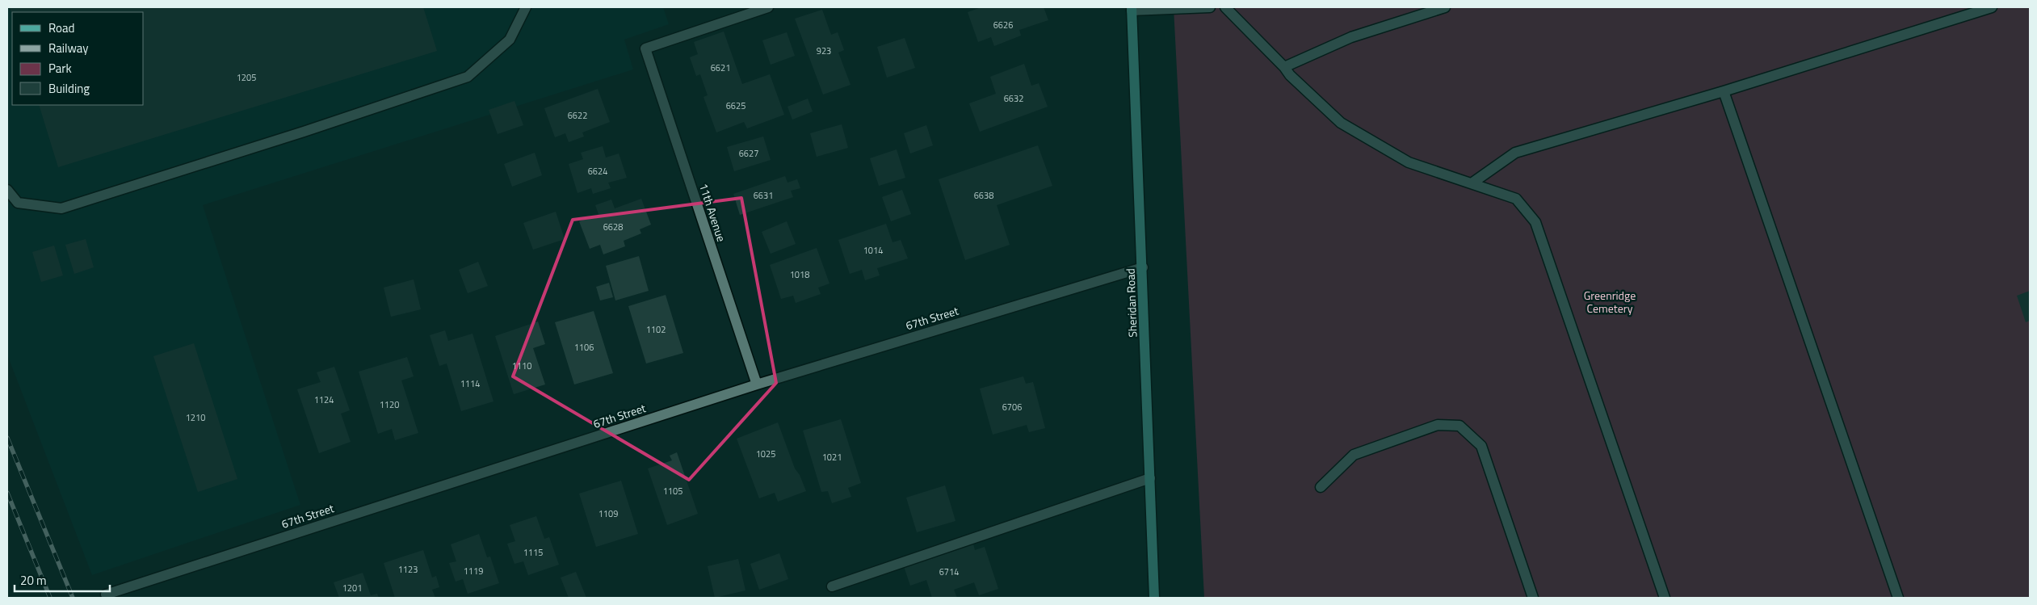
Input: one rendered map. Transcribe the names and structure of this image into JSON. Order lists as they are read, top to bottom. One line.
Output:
{"streets":{"main road":["Sheridan Road"],"street":["11th Avenue","67th Street"]},"crossings":[["11th Avenue","67th Street"],["Sheridan Road","67th Street"]],"parks":["Greenridge Cemetery"],"house_numbers":["6626","923","6621","1205","6632","6625","6622","6627","6624","6631","6638","6628","1014","1018","1102","1106","1110","1114","1124","1120","6706","1210","1025","1021","1105","1109","1115","1123","1119","6714","1201"],"legend":["Road","Railway","Park","Building"],"scale_bar":"20 m"}
